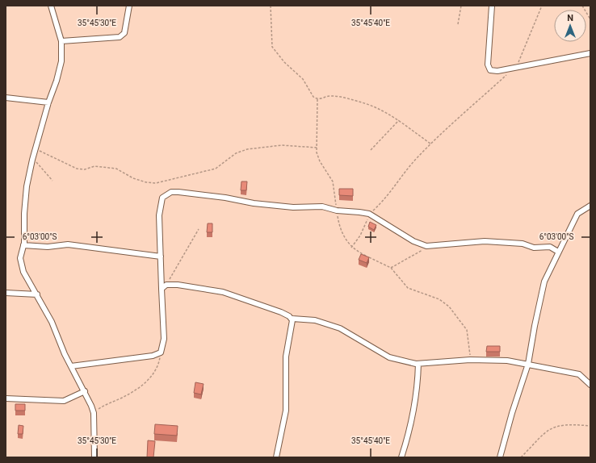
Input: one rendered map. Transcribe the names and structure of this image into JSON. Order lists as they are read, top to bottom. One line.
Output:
{"north":"top","coordinates":["35°45'30\"E","35°45'40\"E","6°03'00\"S"]}
